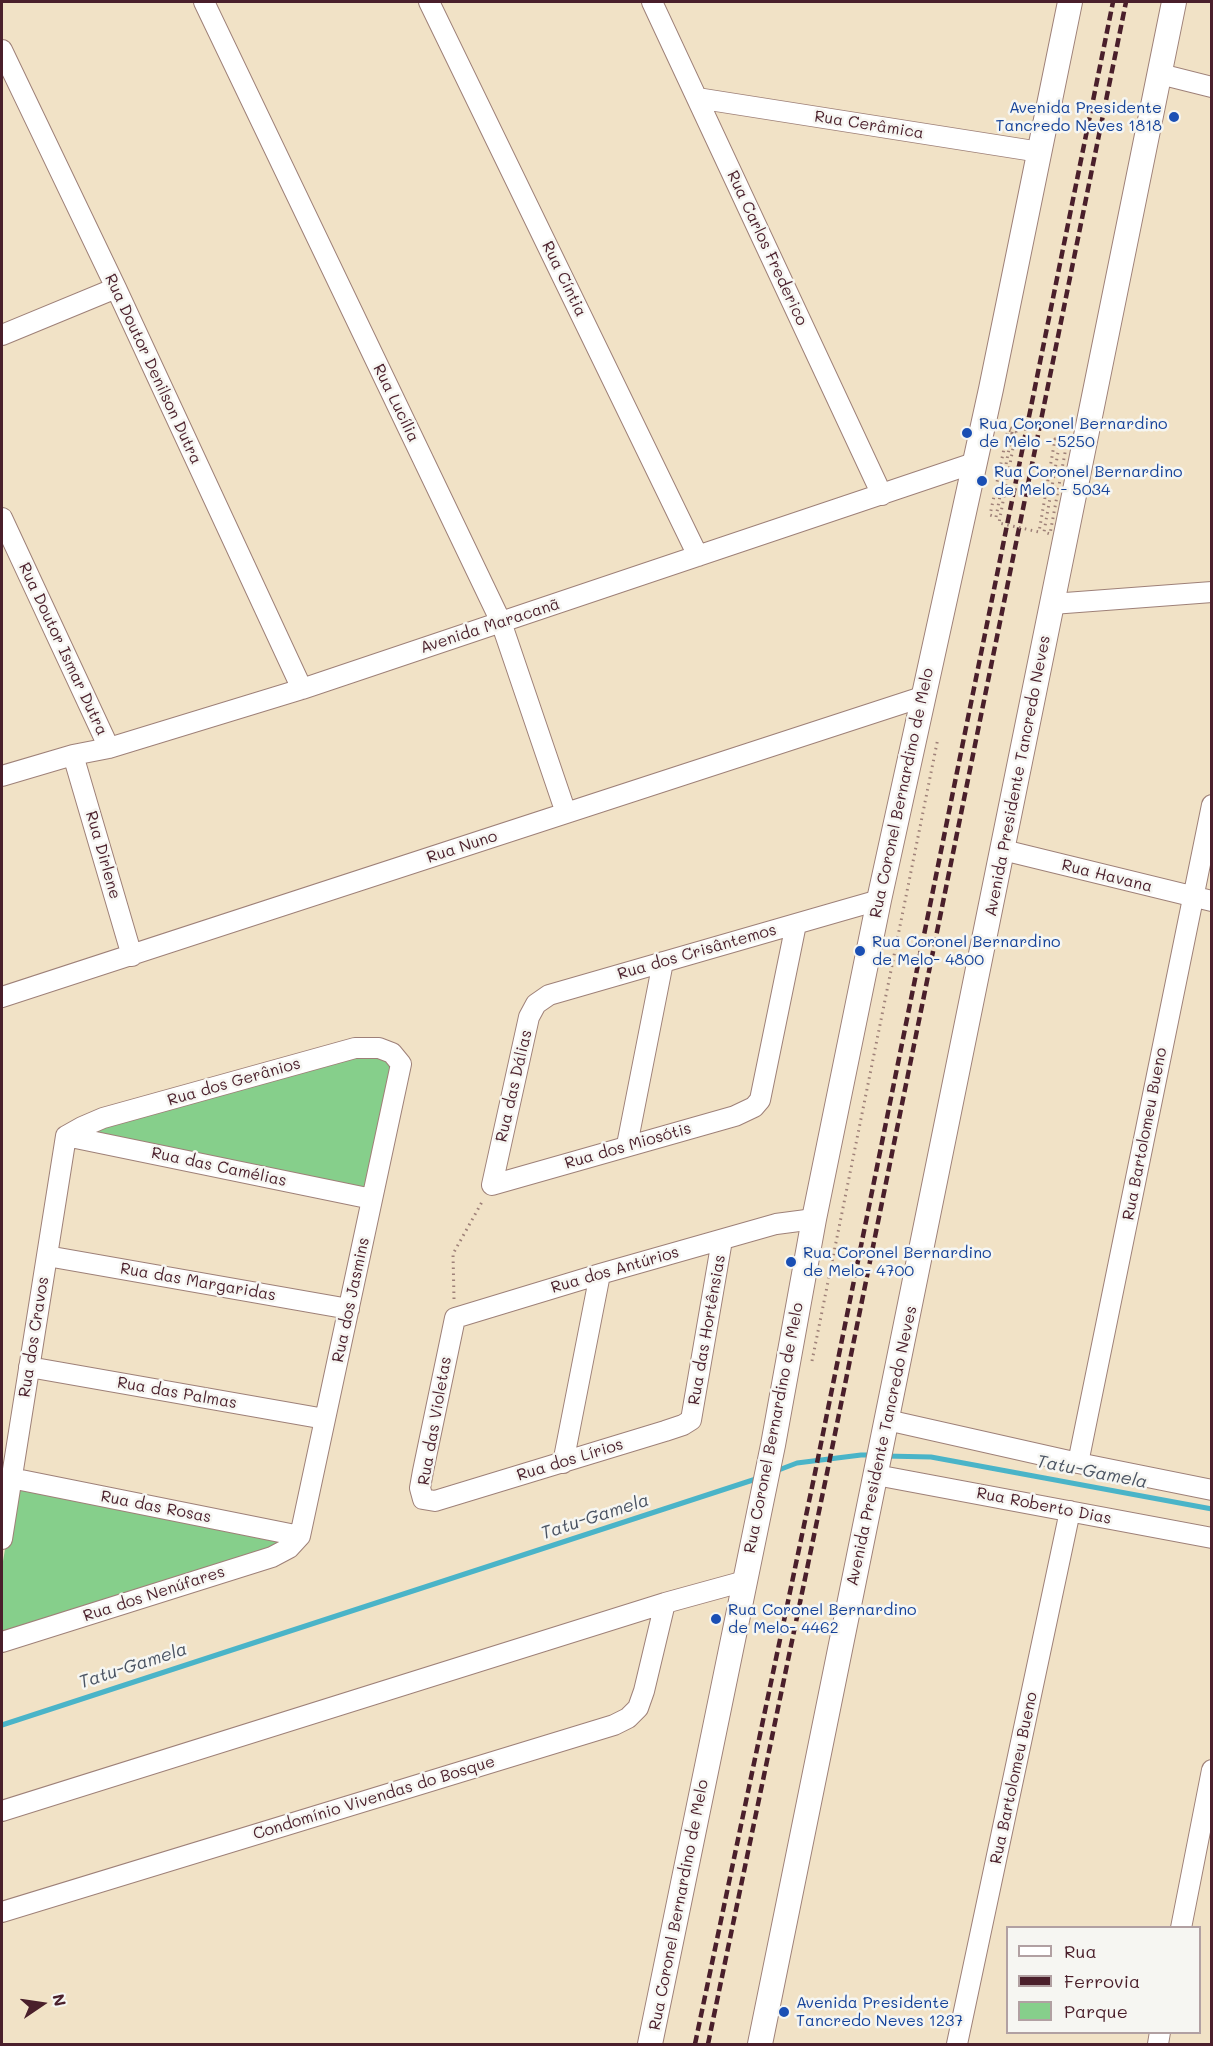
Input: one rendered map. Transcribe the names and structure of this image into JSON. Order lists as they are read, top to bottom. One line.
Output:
{"streets":{"main road":["Avenida Presidente Tancredo Neves","Rua Coronel Bernardino de Melo"],"street":["Rua Cerâmica","Rua Carlos Frederico","Rua Cíntia","Rua Doutor Denilson Dutra","Rua Lucília","Avenida Maracanã","Rua Doutor Ismar Dutra","Rua Nuno","Rua Dirlene","Rua Havana","Rua dos Crisântemos","Rua dos Gerânios","Rua das Dálias","Rua Bartolomeu Bueno","Rua dos Miosótis","Rua das Camélias","Rua dos Antúrios","Rua das Margaridas","Rua dos Jasmins","Rua das Hortênsias","Rua dos Cravos","Rua das Palmas","Rua das Violetas","Rua dos Lírios","Rua Roberto Dias","Rua das Rosas","Rua dos Nenúfares","Condomínio Vivendas do Bosque"]},"crossings":[["Rua Cerâmica","Rua Carlos Frederico"],["Rua Cerâmica","Rua Coronel Bernardino de Melo"],["Rua Carlos Frederico","Avenida Maracanã"],["Rua Cíntia","Avenida Maracanã"],["Rua Doutor Denilson Dutra","Avenida Maracanã"],["Rua Lucília","Avenida Maracanã"],["Rua Lucília","Rua Nuno"],["Avenida Maracanã","Rua Doutor Ismar Dutra"],["Avenida Maracanã","Rua Coronel Bernardino de Melo"],["Avenida Maracanã","Rua Dirlene"],["Avenida Presidente Tancredo Neves","Rua Havana"],["Avenida Presidente Tancredo Neves","Rua Roberto Dias"],["Rua Coronel Bernardino de Melo","Rua Nuno"],["Rua Coronel Bernardino de Melo","Rua dos Crisântemos"],["Rua Coronel Bernardino de Melo","Rua dos Antúrios"],["Rua Nuno","Rua Dirlene"],["Rua Havana","Rua Bartolomeu Bueno"],["Rua dos Crisântemos","Rua das Dálias"],["Rua dos Crisântemos","Rua dos Miosótis"],["Rua dos Gerânios","Rua das Camélias"],["Rua dos Gerânios","Rua dos Jasmins"],["Rua dos Gerânios","Rua dos Cravos"],["Rua das Dálias","Rua dos Miosótis"],["Rua Bartolomeu Bueno","Rua Roberto Dias"],["Rua das Camélias","Rua dos Jasmins"],["Rua das Camélias","Rua dos Cravos"],["Rua dos Antúrios","Rua das Hortênsias"],["Rua dos Antúrios","Rua das Violetas"],["Rua das Margaridas","Rua dos Jasmins"],["Rua das Margaridas","Rua dos Cravos"],["Rua dos Jasmins","Rua das Palmas"],["Rua dos Jasmins","Rua das Rosas"],["Rua dos Jasmins","Rua dos Nenúfares"],["Rua das Hortênsias","Rua dos Lírios"],["Rua dos Cravos","Rua das Palmas"],["Rua dos Cravos","Rua das Rosas"],["Rua das Violetas","Rua dos Lírios"],["Rua das Rosas","Rua dos Nenúfares"]],"water":["Tatu-Gamela"],"places":["Avenida Presidente Tancredo Neves 1818","Rua Coronel Bernardino de Melo - 5250","Rua Coronel Bernardino de Melo - 5034","Rua Coronel Bernardino de Melo- 4800","Rua Coronel Bernardino de Melo- 4700","Rua Coronel Bernardino de Melo- 4462","Avenida Presidente Tancredo Neves 1237"],"legend":["Rua","Ferrovia","Parque"],"north":"right"}
